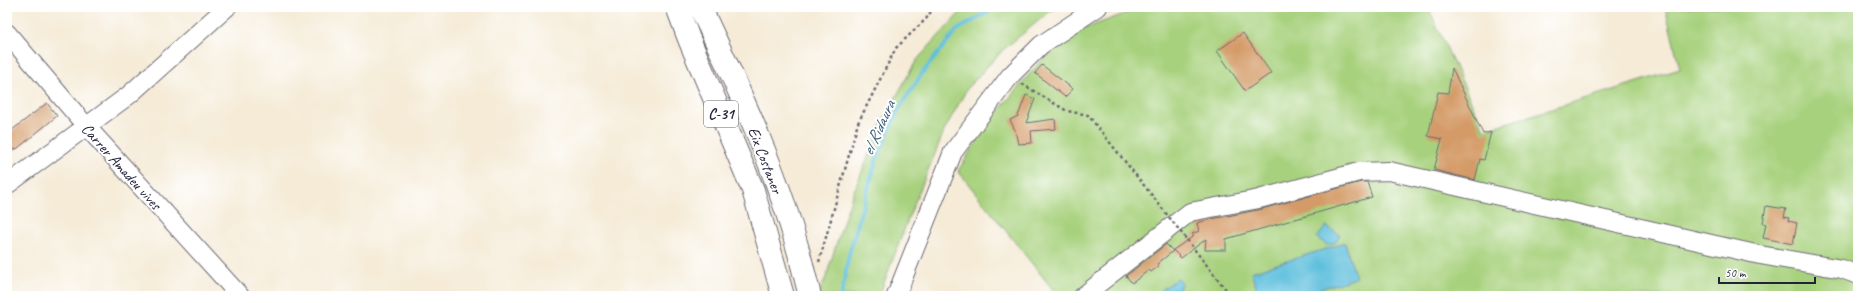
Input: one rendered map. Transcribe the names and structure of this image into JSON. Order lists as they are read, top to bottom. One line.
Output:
{"streets":{"highway":["C-31","Eix Costaner"],"street":["Carrer Amadeu vives"]},"water":["el Ridaura"],"scale_bar":"50 m"}
